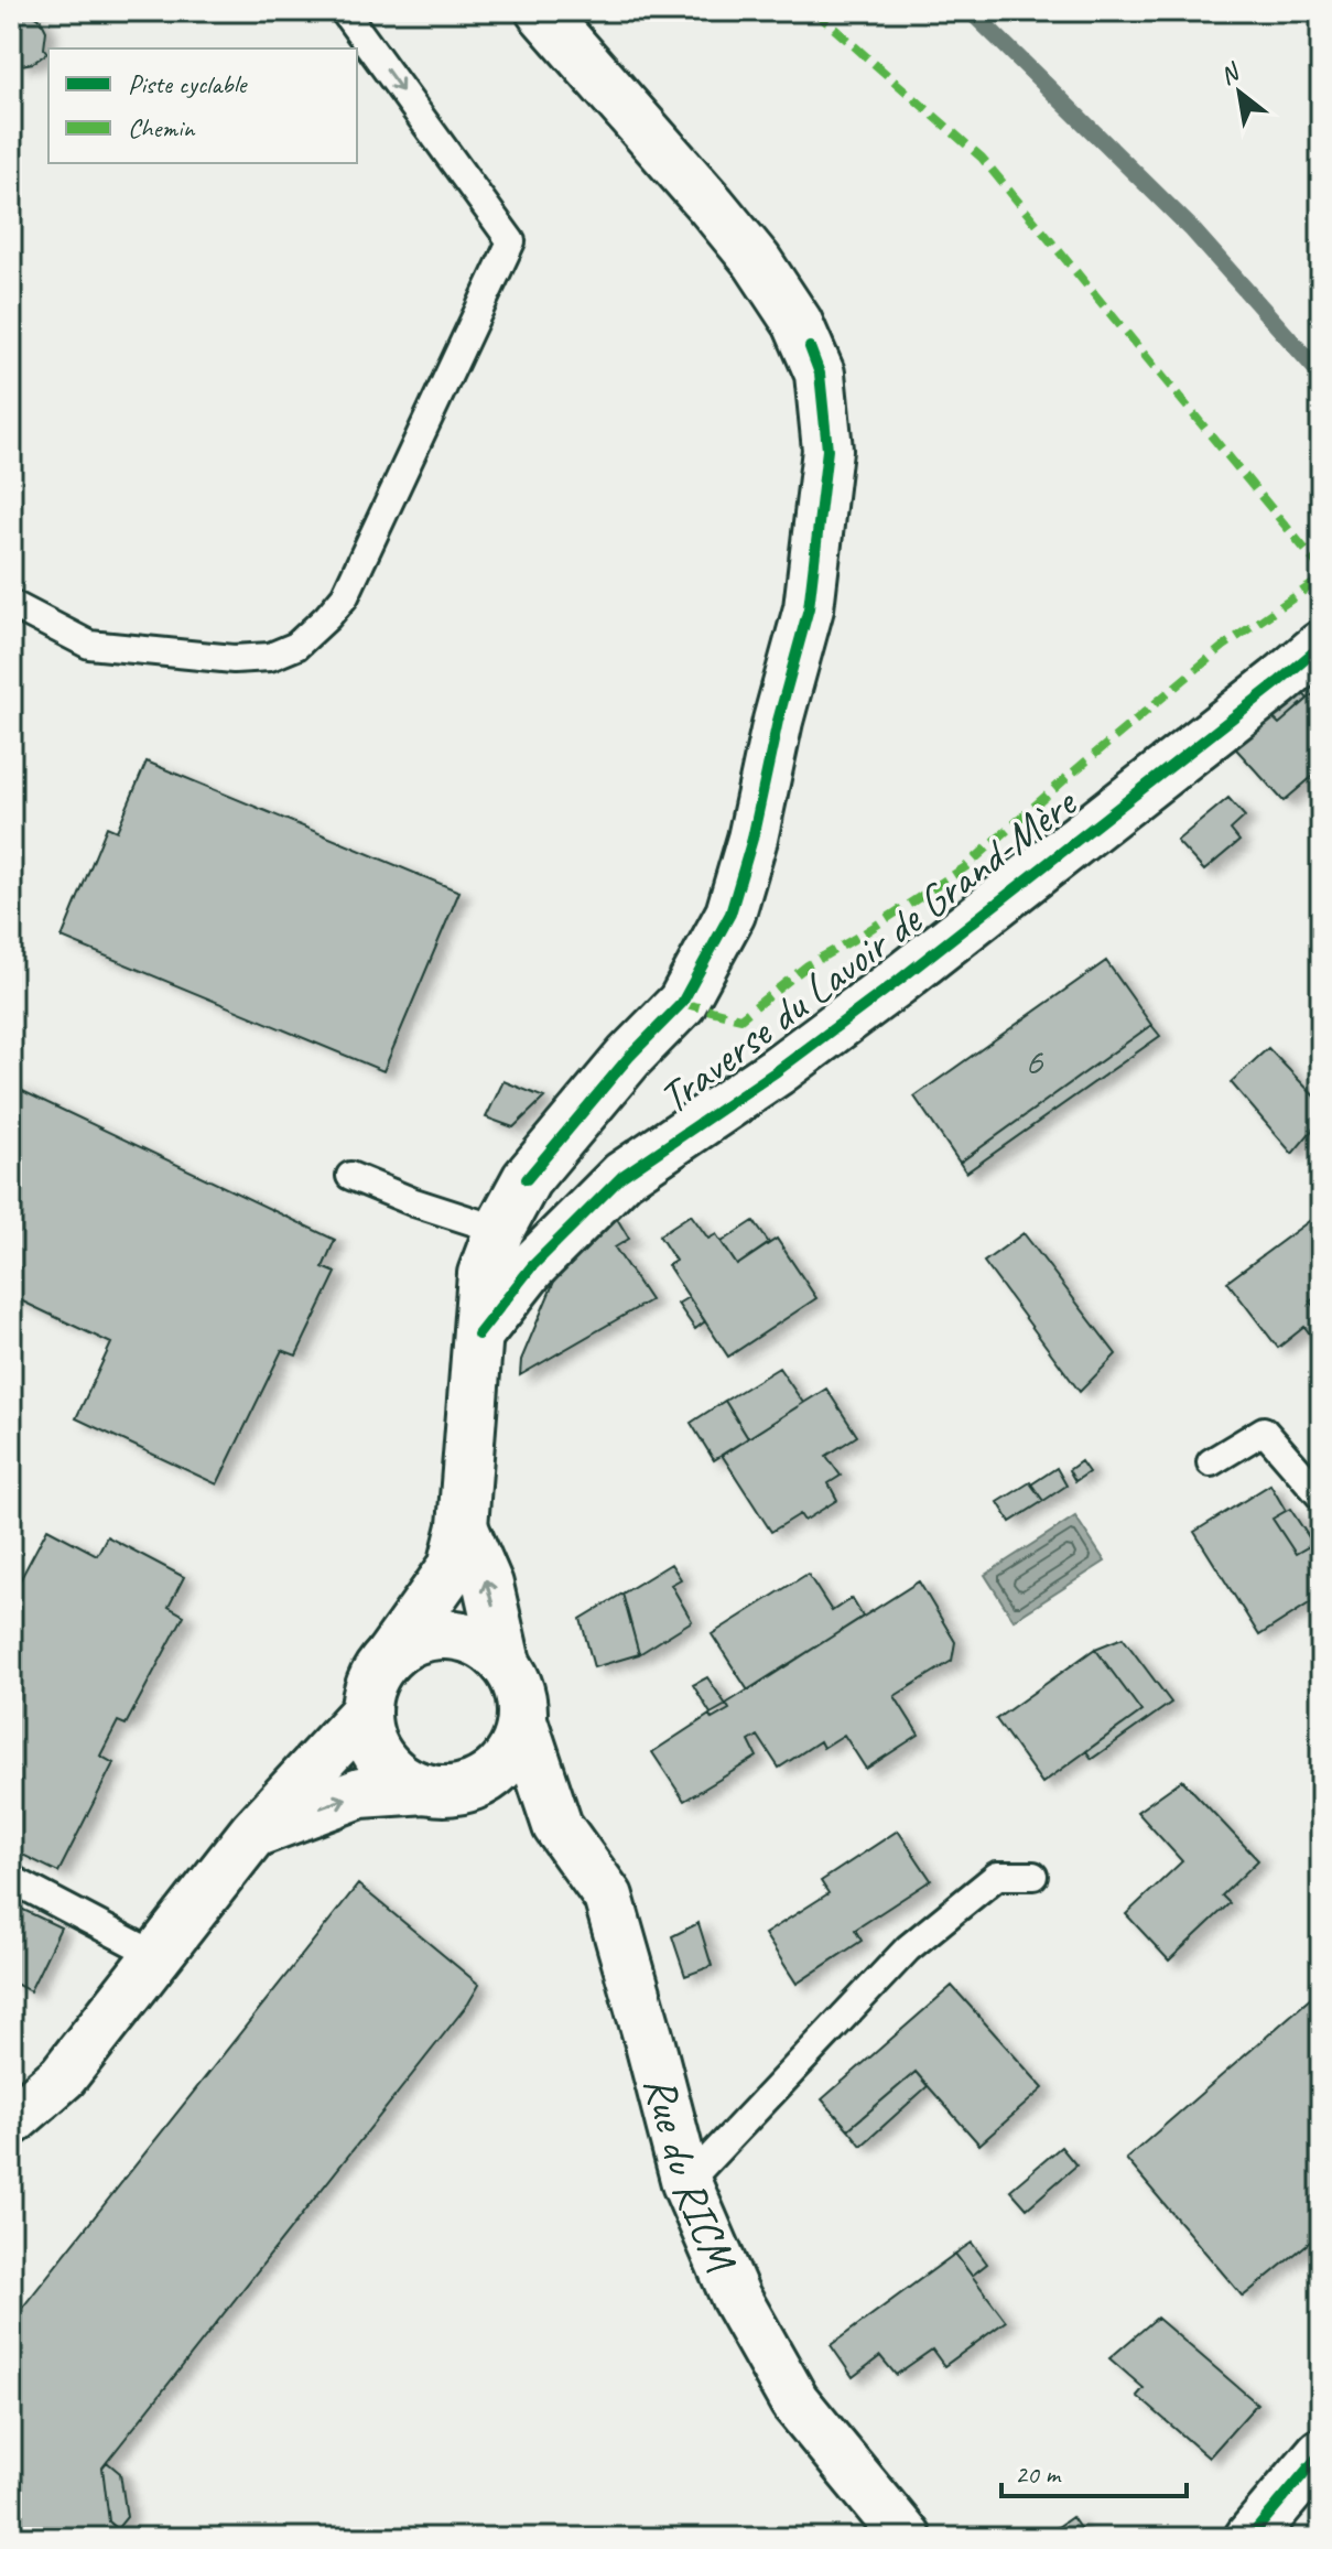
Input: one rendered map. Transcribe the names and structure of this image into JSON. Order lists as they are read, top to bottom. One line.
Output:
{"streets":{"main road":["Traverse du Lavoir de Grand-Mère","Rue du RICM"]},"house_numbers":["6"],"legend":["Piste cyclable","Chemin"],"scale_bar":"20 m","north":"top left"}
